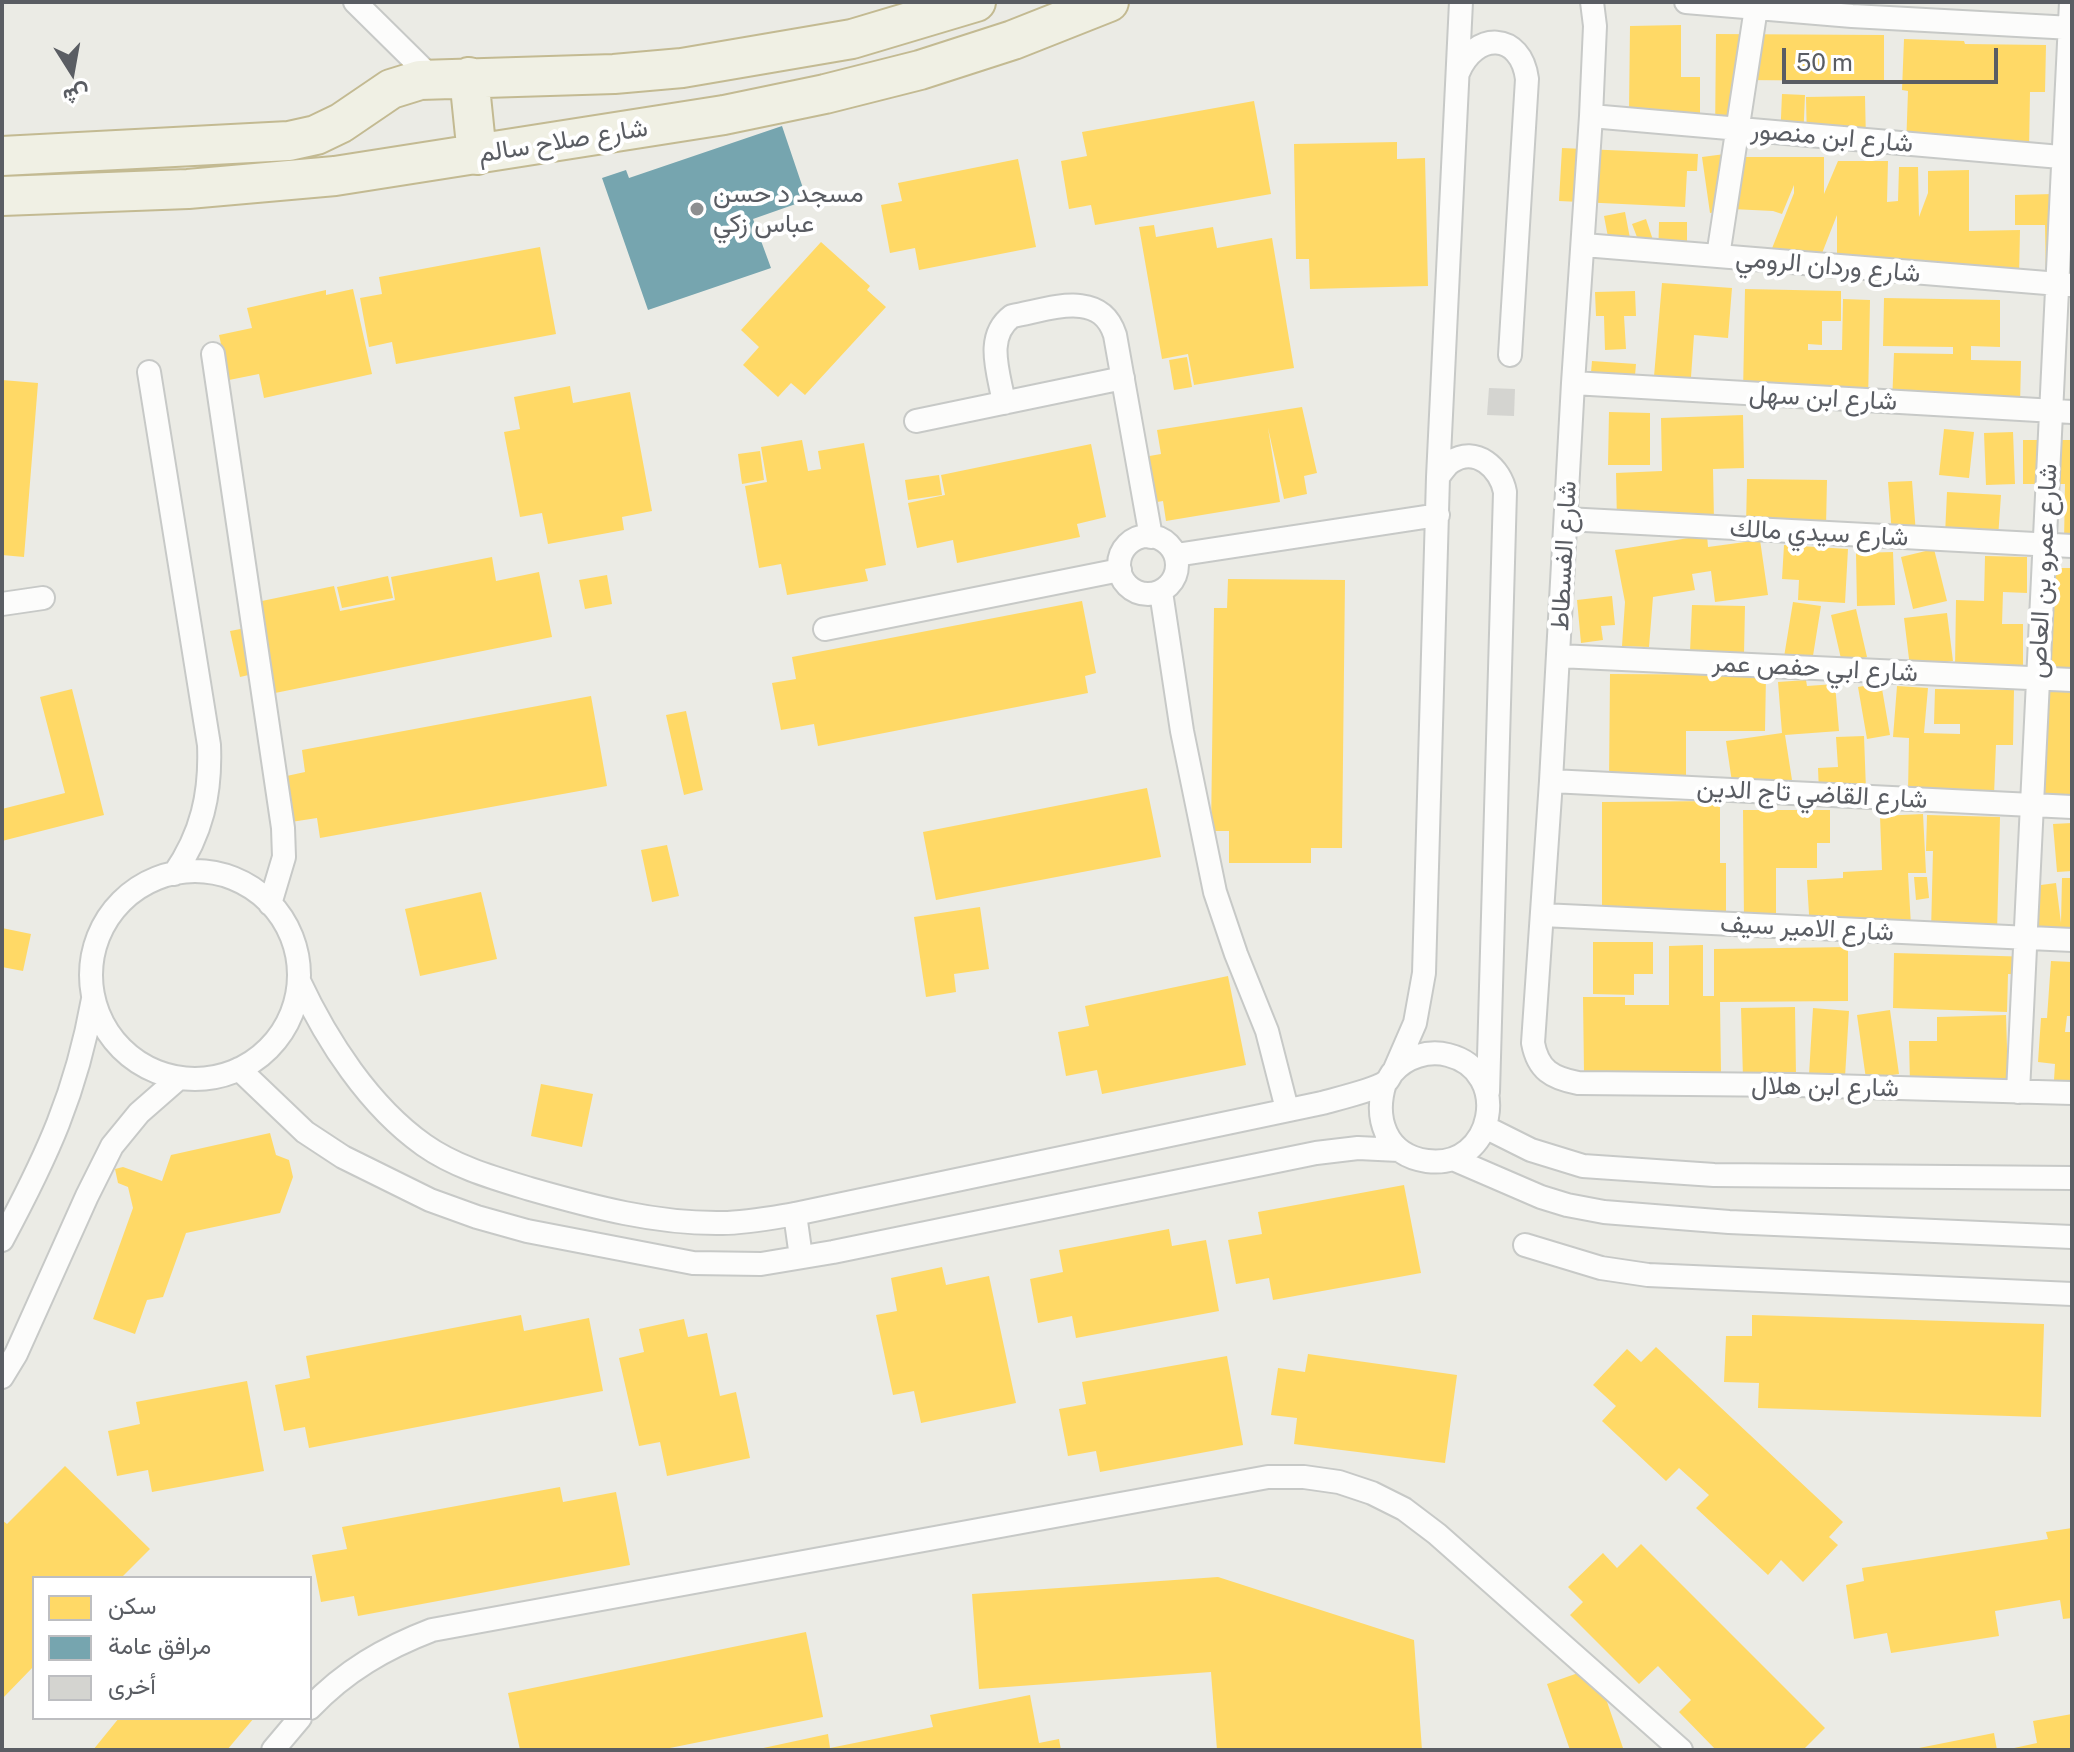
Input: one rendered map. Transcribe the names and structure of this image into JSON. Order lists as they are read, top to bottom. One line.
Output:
{"streets":{"highway":["شارع صلاح سالم"],"street":["شارع ابن منصور","شارع وردان الرومي","شارع ابن سهل","شارع سيدي مالك","شارع الفسطاط","شارع عمرو بن العاص","شارع ابي حفص عمر","شارع القاضي تاج الدين","شارع الامير سيف","شارع ابن هلال"]},"crossings":[["شارع ابن منصور","شارع الفسطاط"],["شارع ابن منصور","شارع عمرو بن العاص"],["شارع وردان الرومي","شارع الفسطاط"],["شارع وردان الرومي","شارع عمرو بن العاص"],["شارع ابن سهل","شارع الفسطاط"],["شارع ابن سهل","شارع عمرو بن العاص"],["شارع سيدي مالك","شارع الفسطاط"],["شارع سيدي مالك","شارع عمرو بن العاص"],["شارع الفسطاط","شارع ابي حفص عمر"],["شارع الفسطاط","شارع القاضي تاج الدين"],["شارع الفسطاط","شارع الامير سيف"],["شارع الفسطاط","شارع ابن هلال"],["شارع عمرو بن العاص","شارع ابي حفص عمر"],["شارع عمرو بن العاص","شارع القاضي تاج الدين"],["شارع عمرو بن العاص","شارع الامير سيف"],["شارع عمرو بن العاص","شارع ابن هلال"]],"places":["مسجد د حسن عباس زكي"],"legend":["سكن","مرافق عامة","أخرى"],"scale_bar":"50 m","north":"bottom"}
